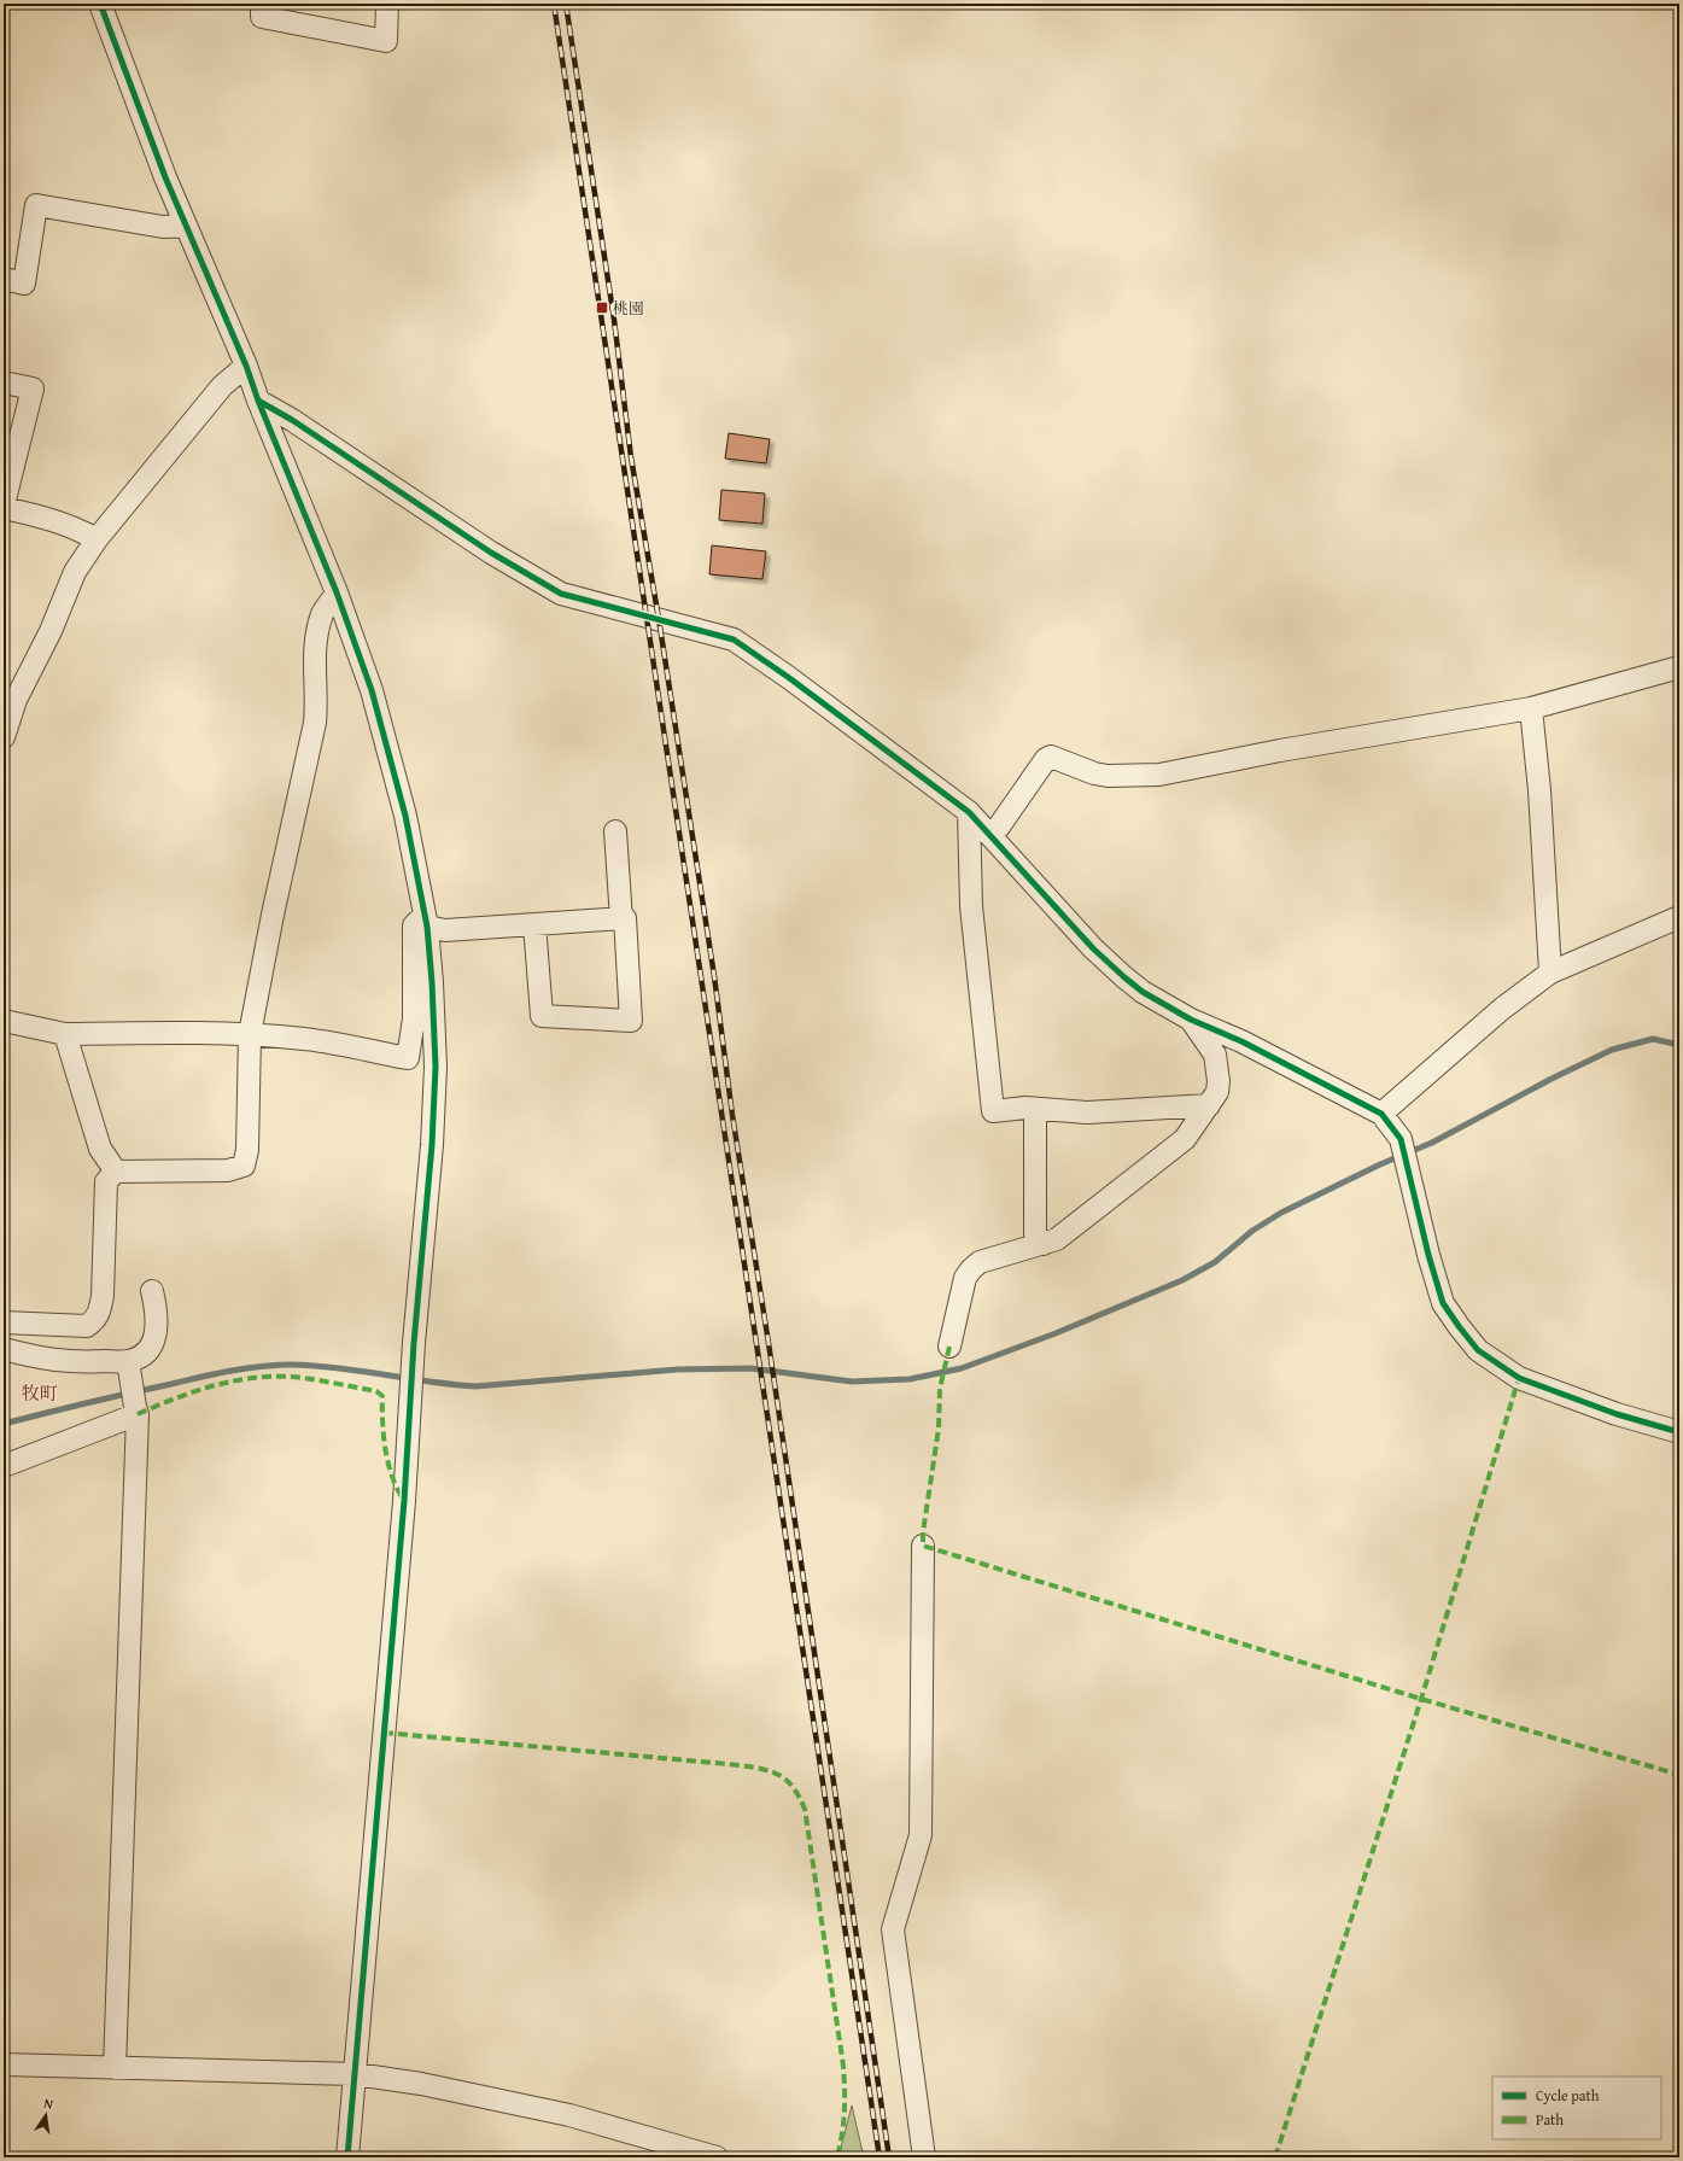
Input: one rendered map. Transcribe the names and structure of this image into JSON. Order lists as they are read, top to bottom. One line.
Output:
{"districts":["牧町"],"places":{"transit":["桃園"]},"legend":["Cycle path","Path"],"north":"top"}
